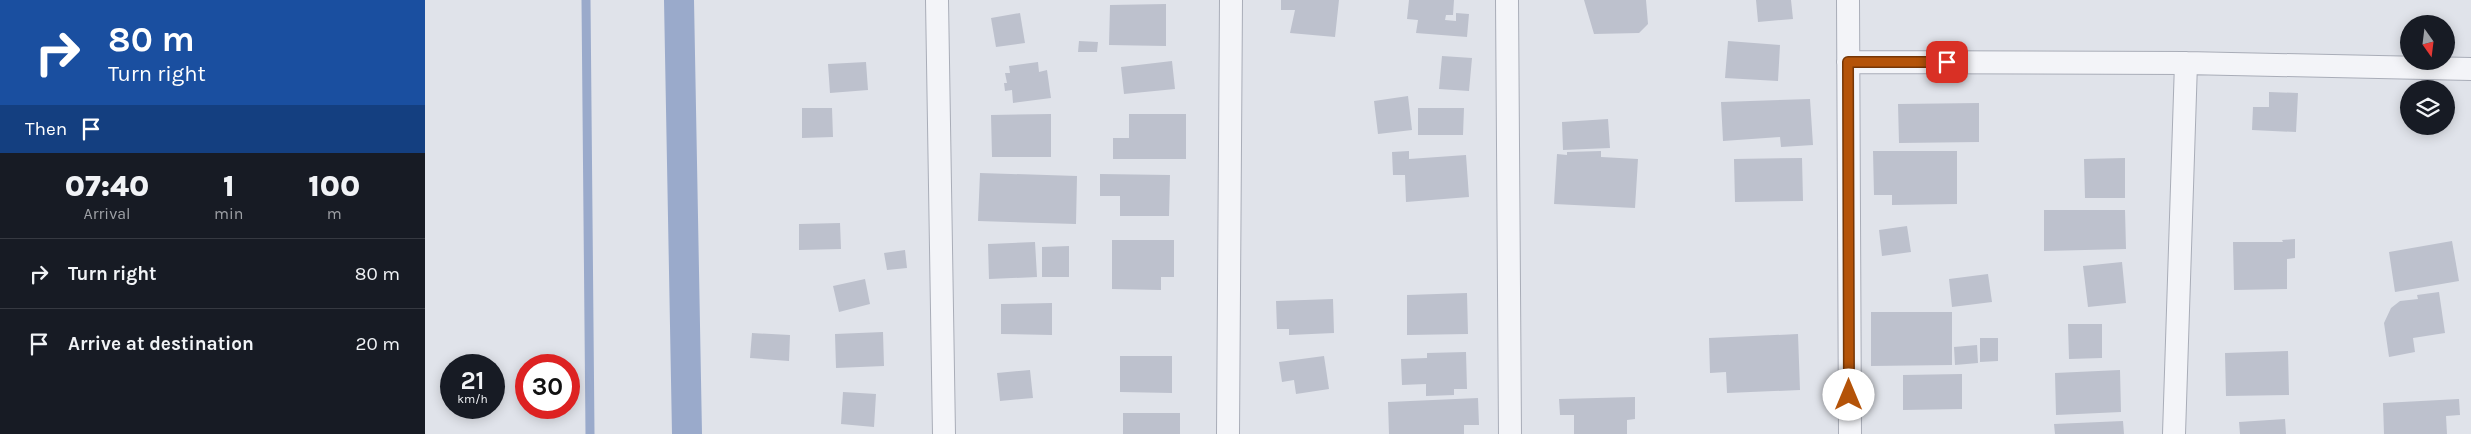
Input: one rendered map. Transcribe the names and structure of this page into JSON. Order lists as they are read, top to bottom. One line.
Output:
{"north":"bottom","page":{"turn":["80 m","Turn right"],"then":"Then","eta":["07:40","Arrival","1","min","100","m"],"list":[{"name":"Turn right","value":"80 m"},{"name":"Arrive at destination","value":"20 m"}],"speed":"21 km/h","limit":"30"}}
